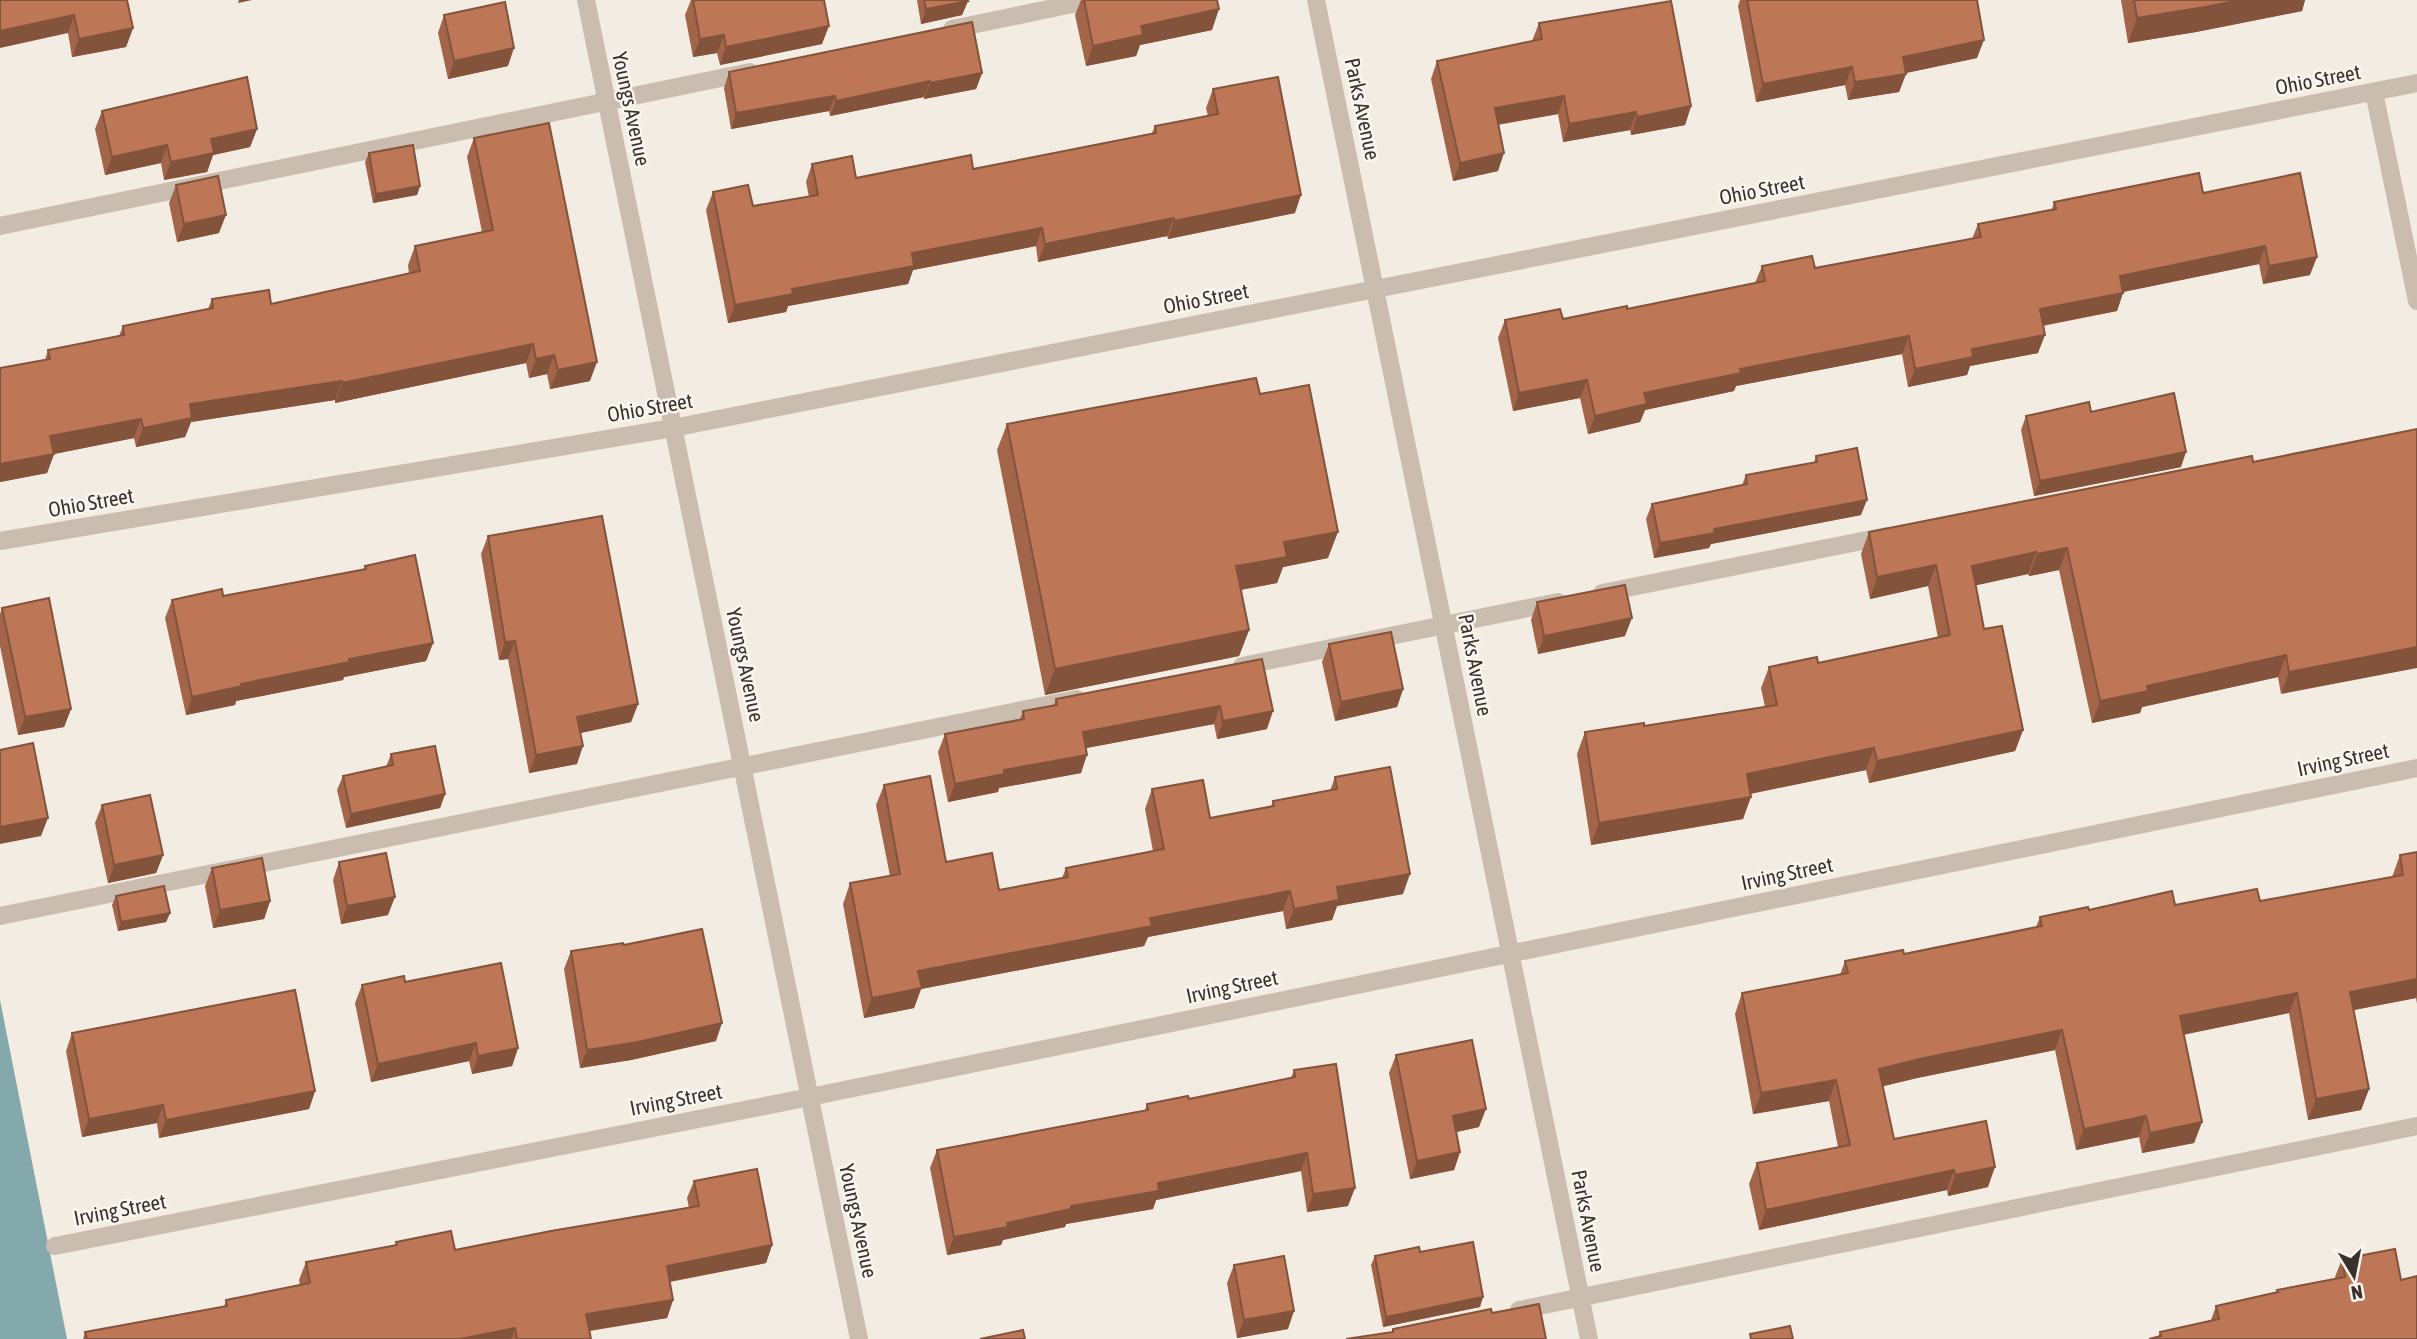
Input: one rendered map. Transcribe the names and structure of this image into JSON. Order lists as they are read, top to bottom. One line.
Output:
{"streets":{"street":["Ohio Street","Youngs Avenue","Parks Avenue","Irving Street"]},"crossings":[["Ohio Street","Youngs Avenue"],["Ohio Street","Parks Avenue"],["Youngs Avenue","Irving Street"],["Parks Avenue","Irving Street"]],"north":"bottom"}
